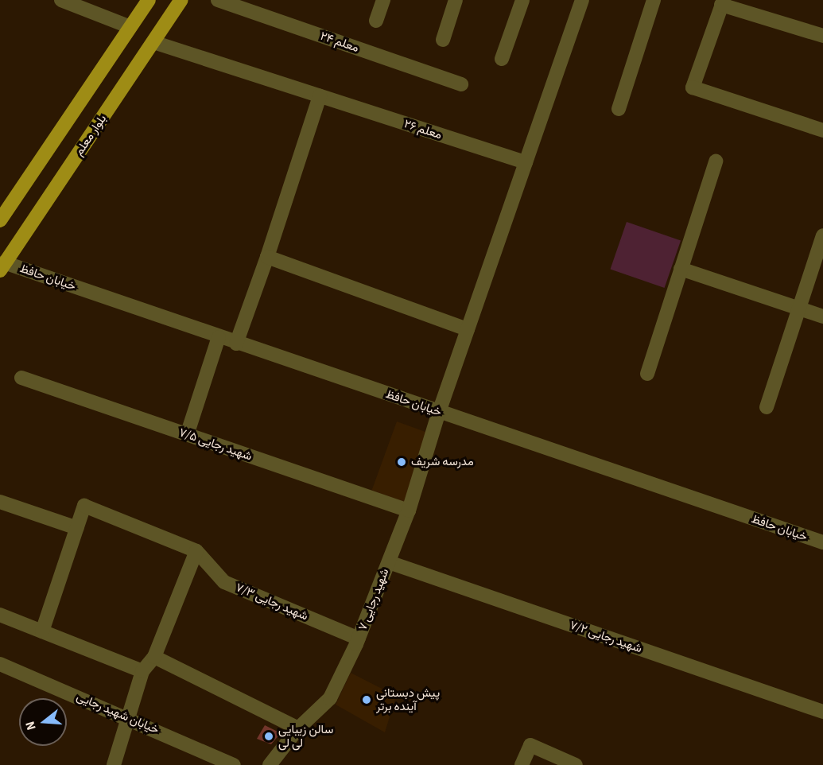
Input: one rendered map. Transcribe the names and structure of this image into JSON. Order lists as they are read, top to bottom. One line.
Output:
{"streets":{"main road":["بلوار معلم"],"street":["معلم ۲۴","معلم ۲۶","خیابان حافظ","شهید رجایی ۷/۵","شهید رجایی ۷","شهید رجایی ۷/۳","شهید رجایی ۷/۲","خیابان شهید رجایی"]},"crossings":[["معلم ۲۶","بلوار معلم"],["معلم ۲۶","شهید رجایی ۷"],["بلوار معلم","خیابان حافظ"],["خیابان حافظ","شهید رجایی ۷"],["شهید رجایی ۷/۵","شهید رجایی ۷"],["شهید رجایی ۷","شهید رجایی ۷/۳"],["شهید رجایی ۷","شهید رجایی ۷/۲"]],"places":["مدرسه شریف","پیش دبستانی آینده برتر","سالن زیبایی لی لی"],"north":"left"}
